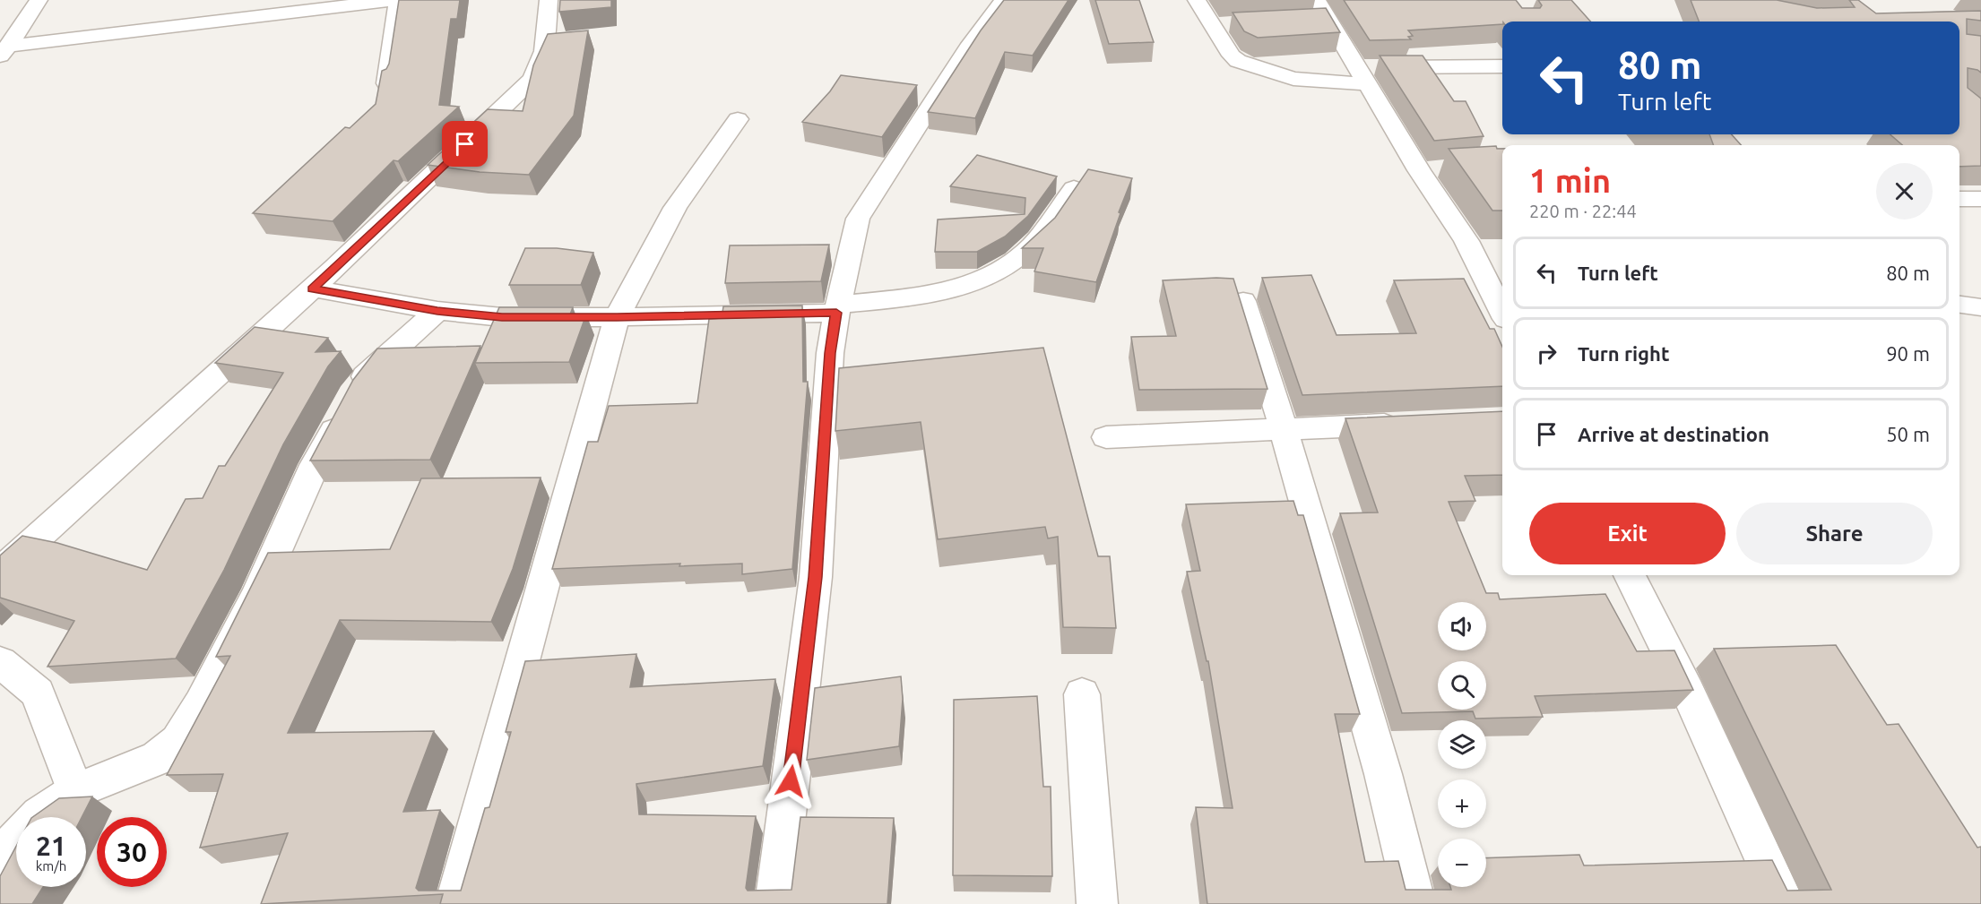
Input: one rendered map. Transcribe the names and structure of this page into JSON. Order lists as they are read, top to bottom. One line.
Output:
{"page":{"turn":["80 m","Turn left"],"heading":["1 min","220 m · 22:44"],"list":[{"name":"Turn left","value":"80 m"},{"name":"Turn right","value":"90 m"},{"name":"Arrive at destination","value":"50 m"}],"buttons":["Exit","Share"],"map_buttons":["+","−"],"speed":"21 km/h","limit":"30"}}
